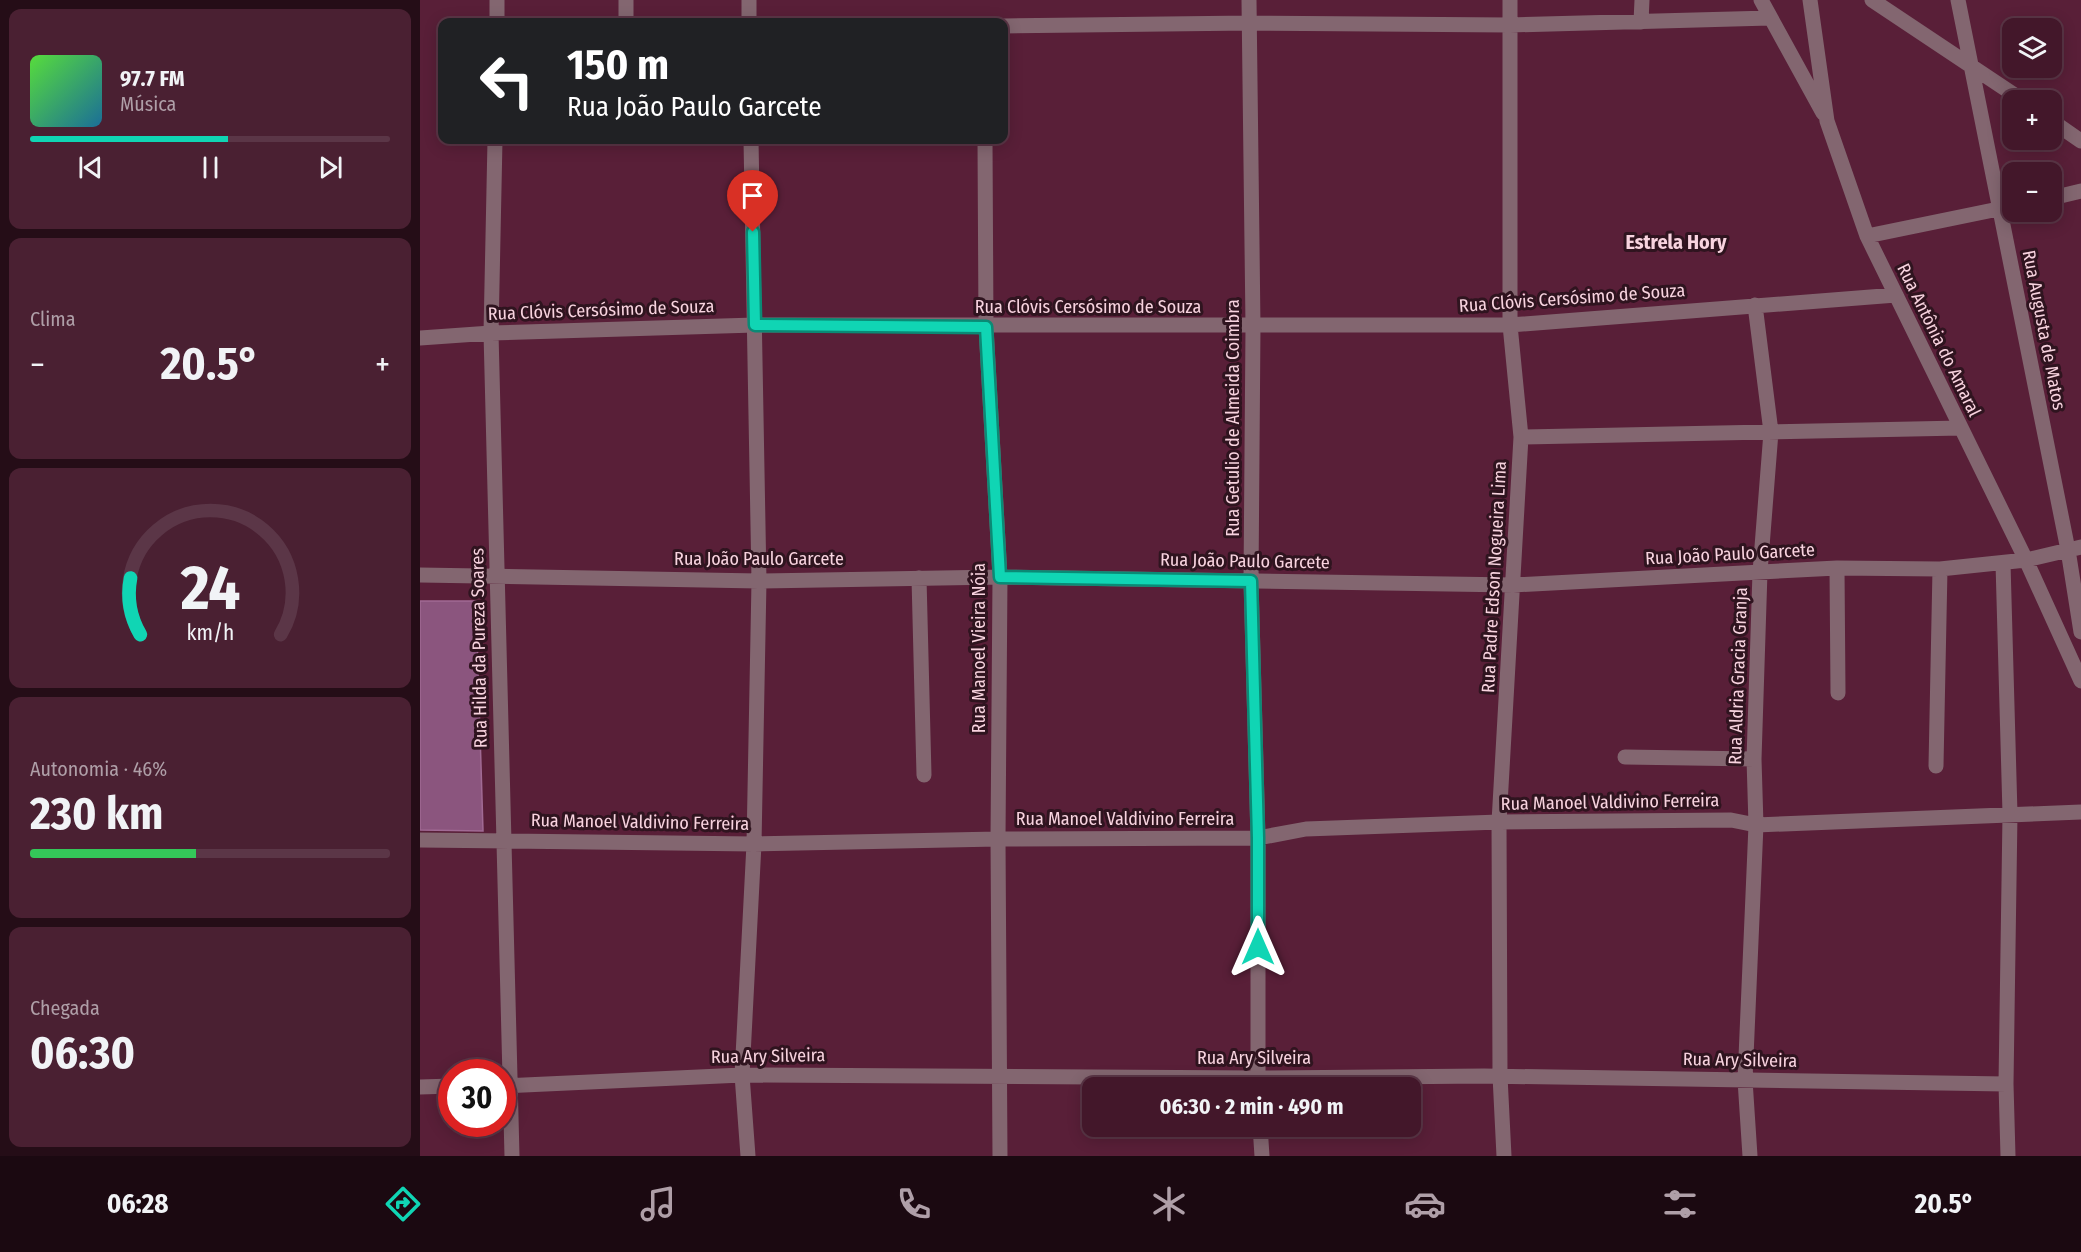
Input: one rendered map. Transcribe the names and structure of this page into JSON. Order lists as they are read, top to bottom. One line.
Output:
{"streets":{"street":["Rua Clóvis Cersósimo de Souza","Rua Augusta de Matos","Rua Antônia do Amaral","Rua Getulio de Almeida Coimbra","Rua João Paulo Garcete","Rua Padre Edson Nogueira Lima","Rua Hilda da Pureza Soares","Rua Manoel Vieira Nóia","Rua Aldria Gracia Granja","Rua Manoel Valdivino Ferreira","Rua Ary Silveira"]},"crossings":[["Rua Clóvis Cersósimo de Souza","Rua Antônia do Amaral"],["Rua Clóvis Cersósimo de Souza","Rua Getulio de Almeida Coimbra"],["Rua Clóvis Cersósimo de Souza","Rua Padre Edson Nogueira Lima"],["Rua Clóvis Cersósimo de Souza","Rua Hilda da Pureza Soares"],["Rua Clóvis Cersósimo de Souza","Rua Manoel Vieira Nóia"],["Rua Clóvis Cersósimo de Souza","Rua Aldria Gracia Granja"],["Rua Augusta de Matos","Rua João Paulo Garcete"],["Rua Antônia do Amaral","Rua João Paulo Garcete"],["Rua Getulio de Almeida Coimbra","Rua João Paulo Garcete"],["Rua Getulio de Almeida Coimbra","Rua Manoel Valdivino Ferreira"],["Rua João Paulo Garcete","Rua Padre Edson Nogueira Lima"],["Rua João Paulo Garcete","Rua Hilda da Pureza Soares"],["Rua João Paulo Garcete","Rua Manoel Vieira Nóia"],["Rua João Paulo Garcete","Rua Aldria Gracia Granja"],["Rua Padre Edson Nogueira Lima","Rua Manoel Valdivino Ferreira"],["Rua Padre Edson Nogueira Lima","Rua Ary Silveira"],["Rua Hilda da Pureza Soares","Rua Manoel Valdivino Ferreira"],["Rua Manoel Vieira Nóia","Rua Manoel Valdivino Ferreira"],["Rua Manoel Vieira Nóia","Rua Ary Silveira"],["Rua Aldria Gracia Granja","Rua Manoel Valdivino Ferreira"],["Rua Aldria Gracia Granja","Rua Ary Silveira"]],"districts":["Estrela Hory"],"page":{"map_buttons":["+","−"],"turn":["150 m","Rua João Paulo Garcete"],"song":["97.7 FM","Música"],"tile":["Clima",["Autonomia · 46%","230 km"],["Chegada","06:30"]],"heat":["−","20.5°","+"],"limit":"30","trip":"06:30 · 2 min · 490 m","tabs":["06:28","20.5°"],"gauge":["24","km/h"]}}
